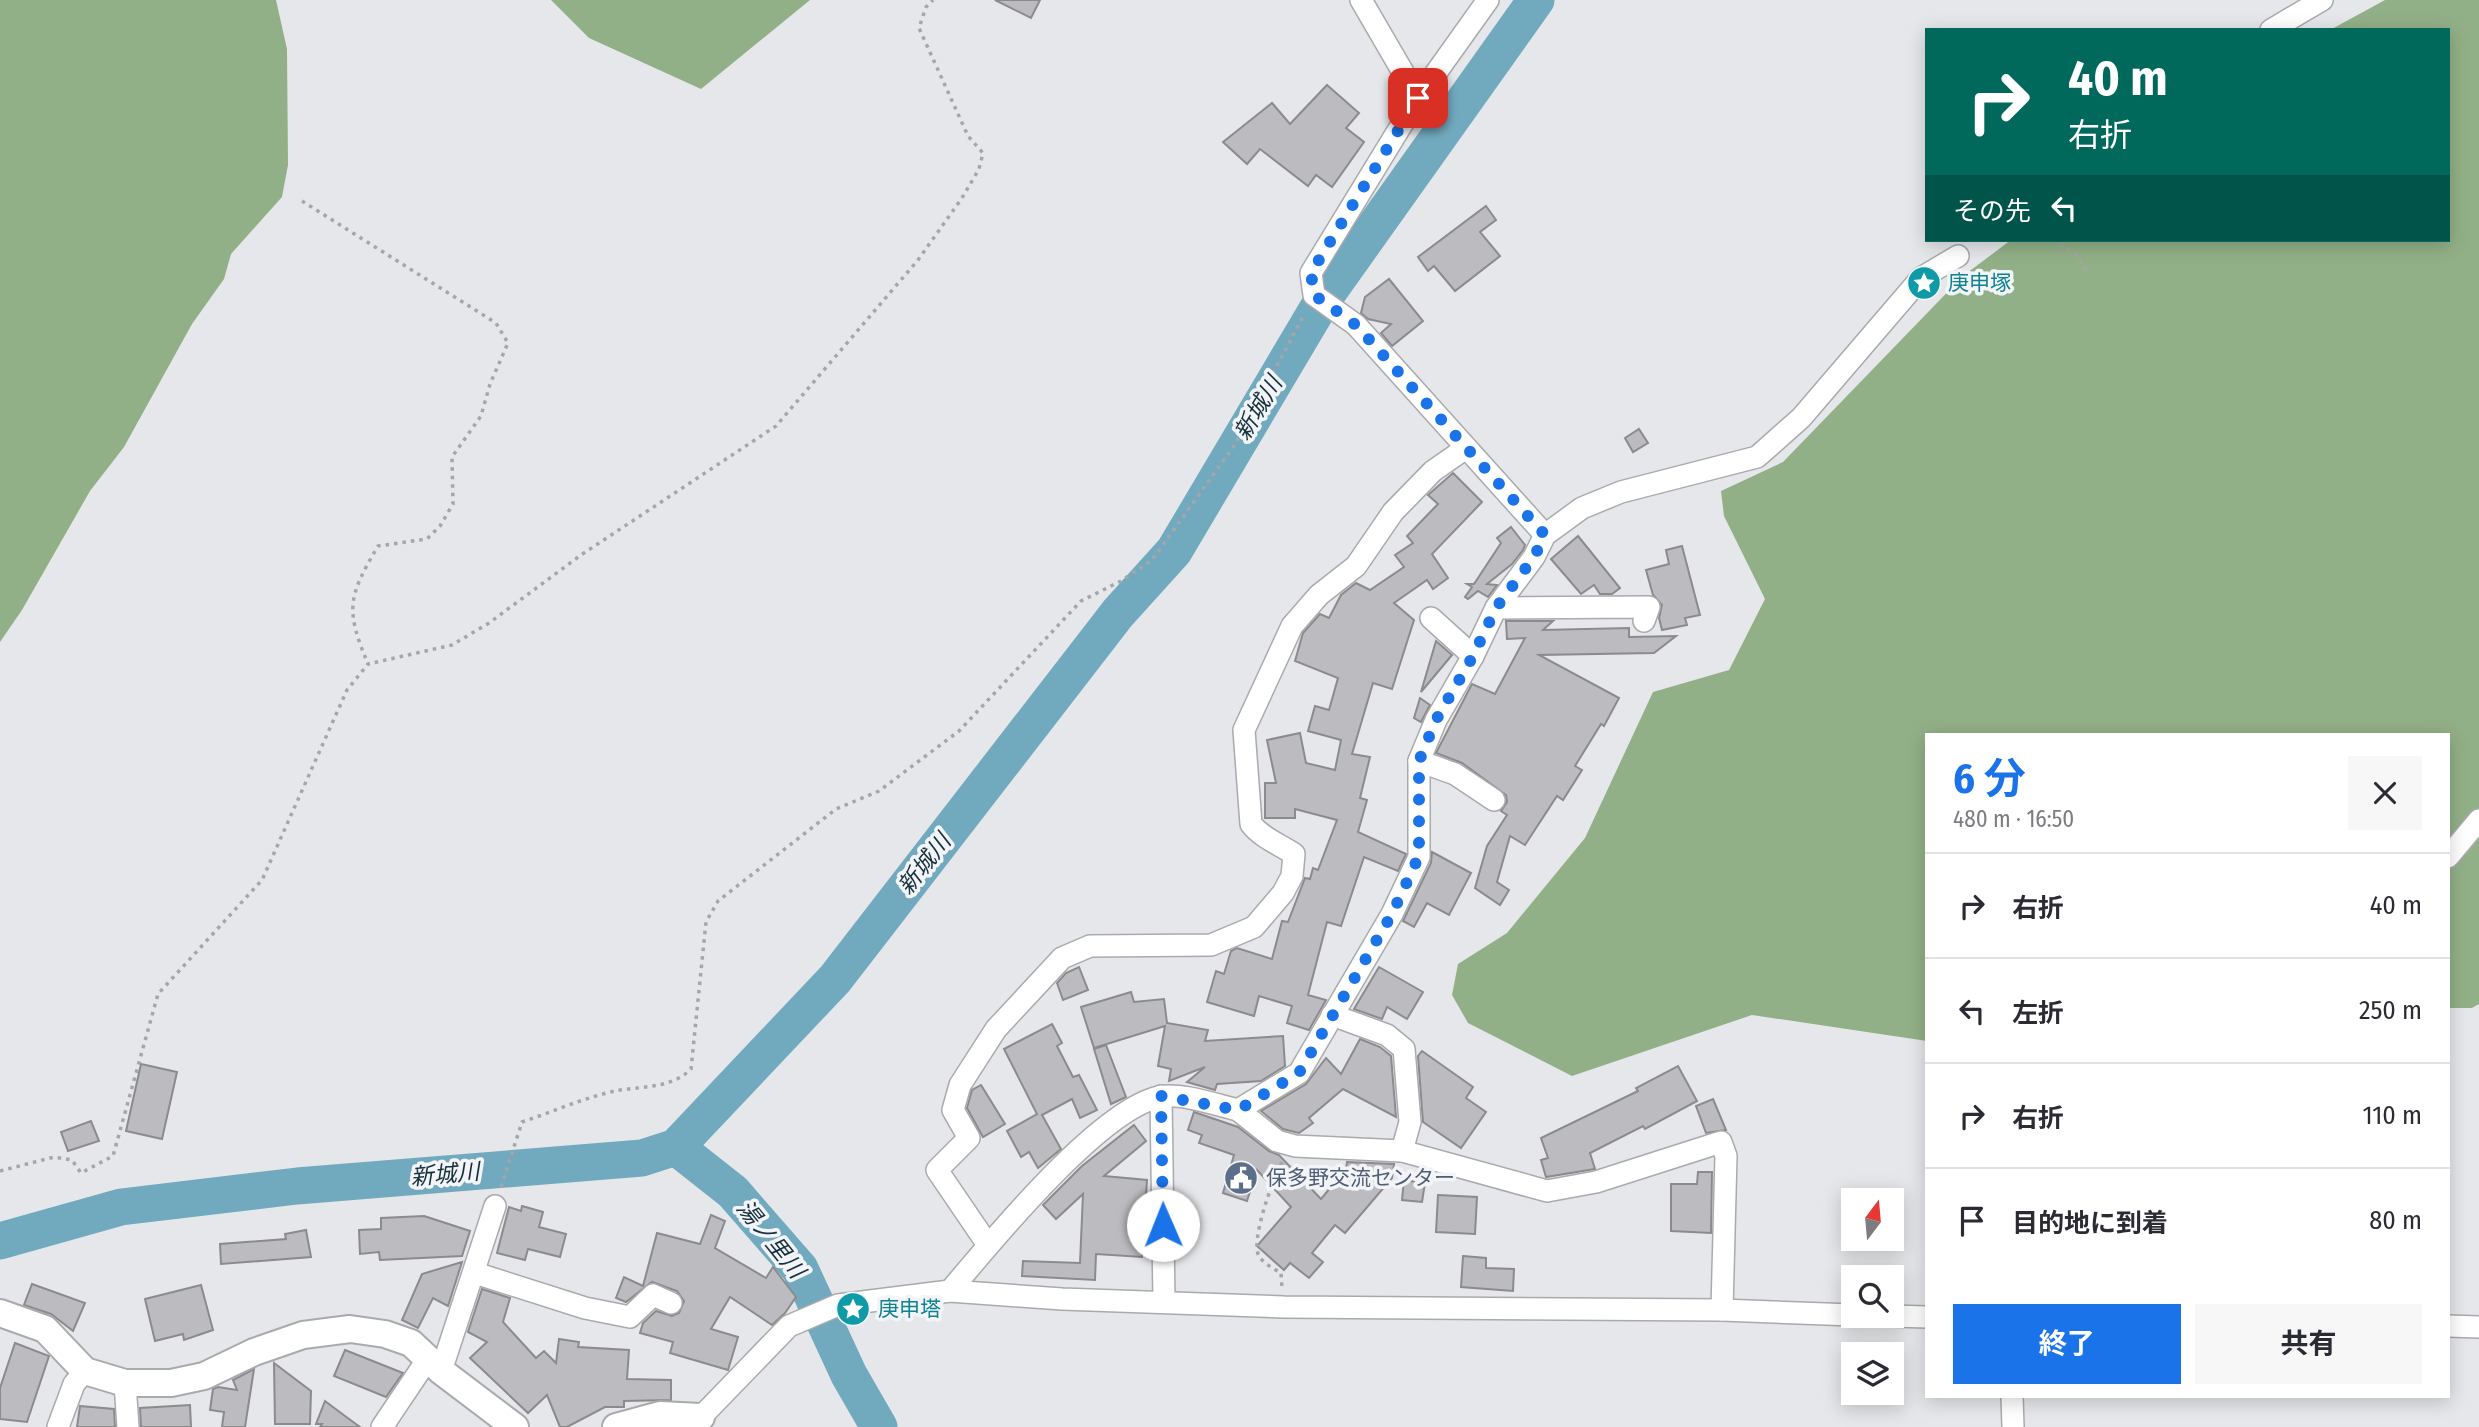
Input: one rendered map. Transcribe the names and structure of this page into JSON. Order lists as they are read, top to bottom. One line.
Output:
{"water":["新城川","湯ノ里川"],"places":{"place":["庚申塚","庚申塔"],"public building":["保多野交流センター"]},"north":"top","page":{"turn":["40 m","右折"],"then":"その先","heading":["6 分","480 m · 16:50"],"list":[{"name":"右折","value":"40 m"},{"name":"左折","value":"250 m"},{"name":"右折","value":"110 m"},{"name":"目的地に到着","value":"80 m"}],"buttons":["終了","共有"]}}
